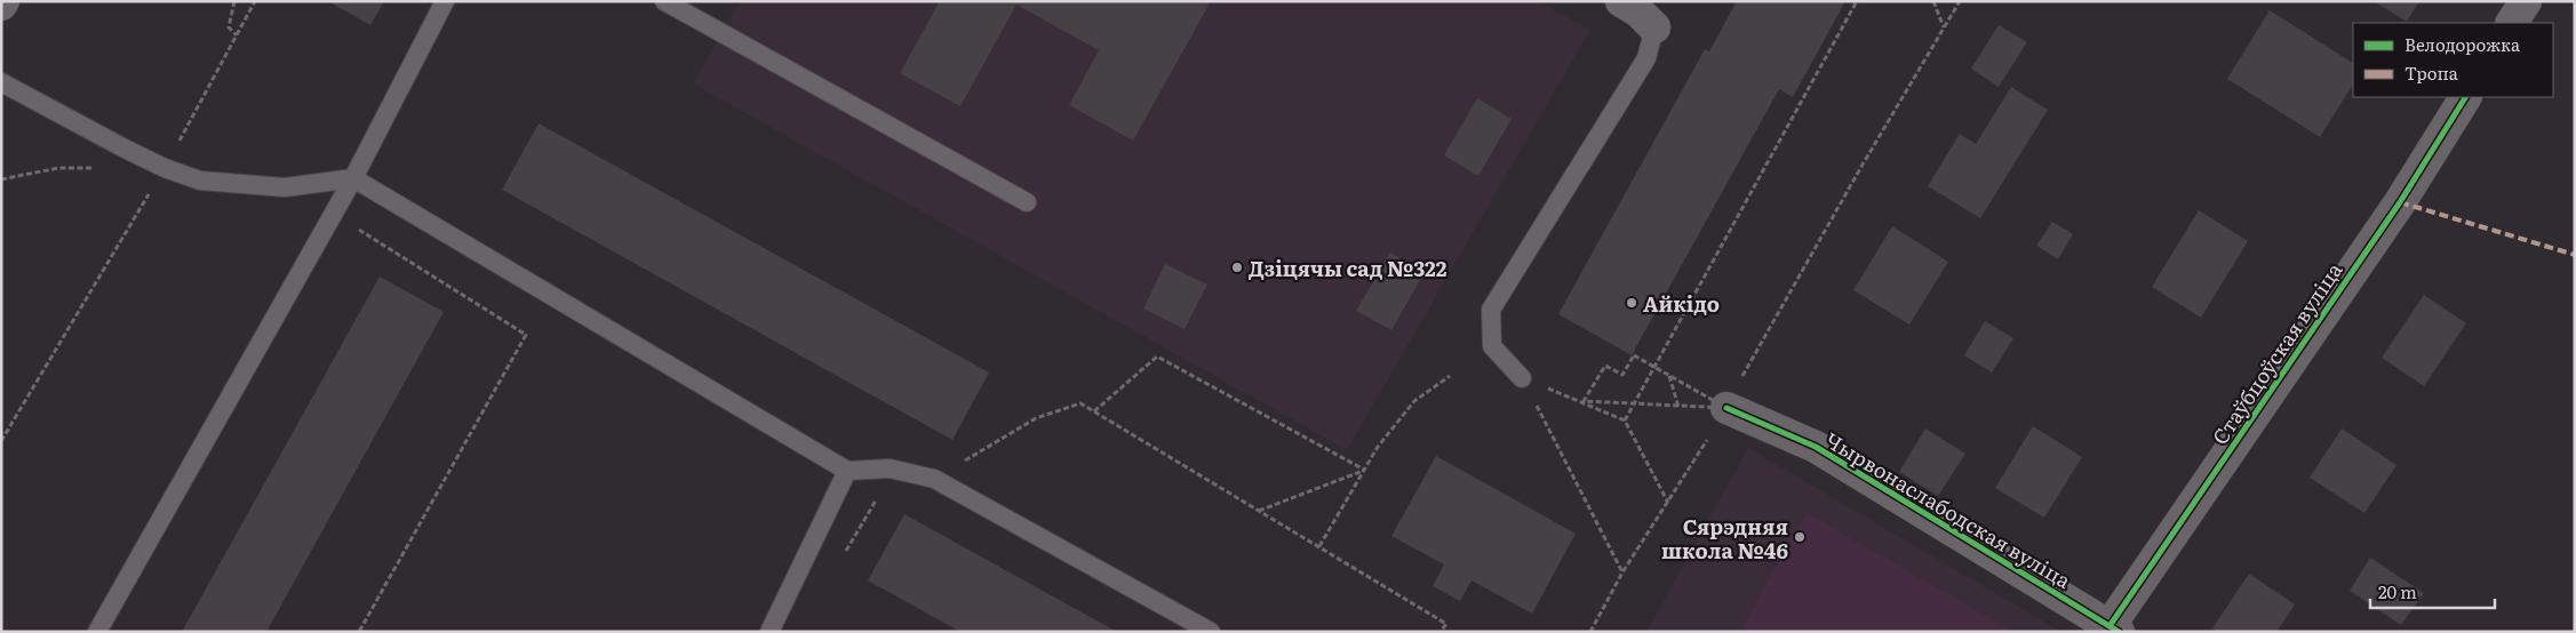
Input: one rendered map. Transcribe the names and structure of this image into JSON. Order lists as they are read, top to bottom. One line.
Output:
{"streets":{"street":["Стаўбцоўская вуліца","Чырвонаслабодская вуліца"]},"crossings":[["Стаўбцоўская вуліца","Чырвонаслабодская вуліца"]],"places":["Дзіцячы сад №322","Айкідо","Сярэдняя школа №46"],"legend":["Велодорожка","Тропа"],"scale_bar":"20 m"}
